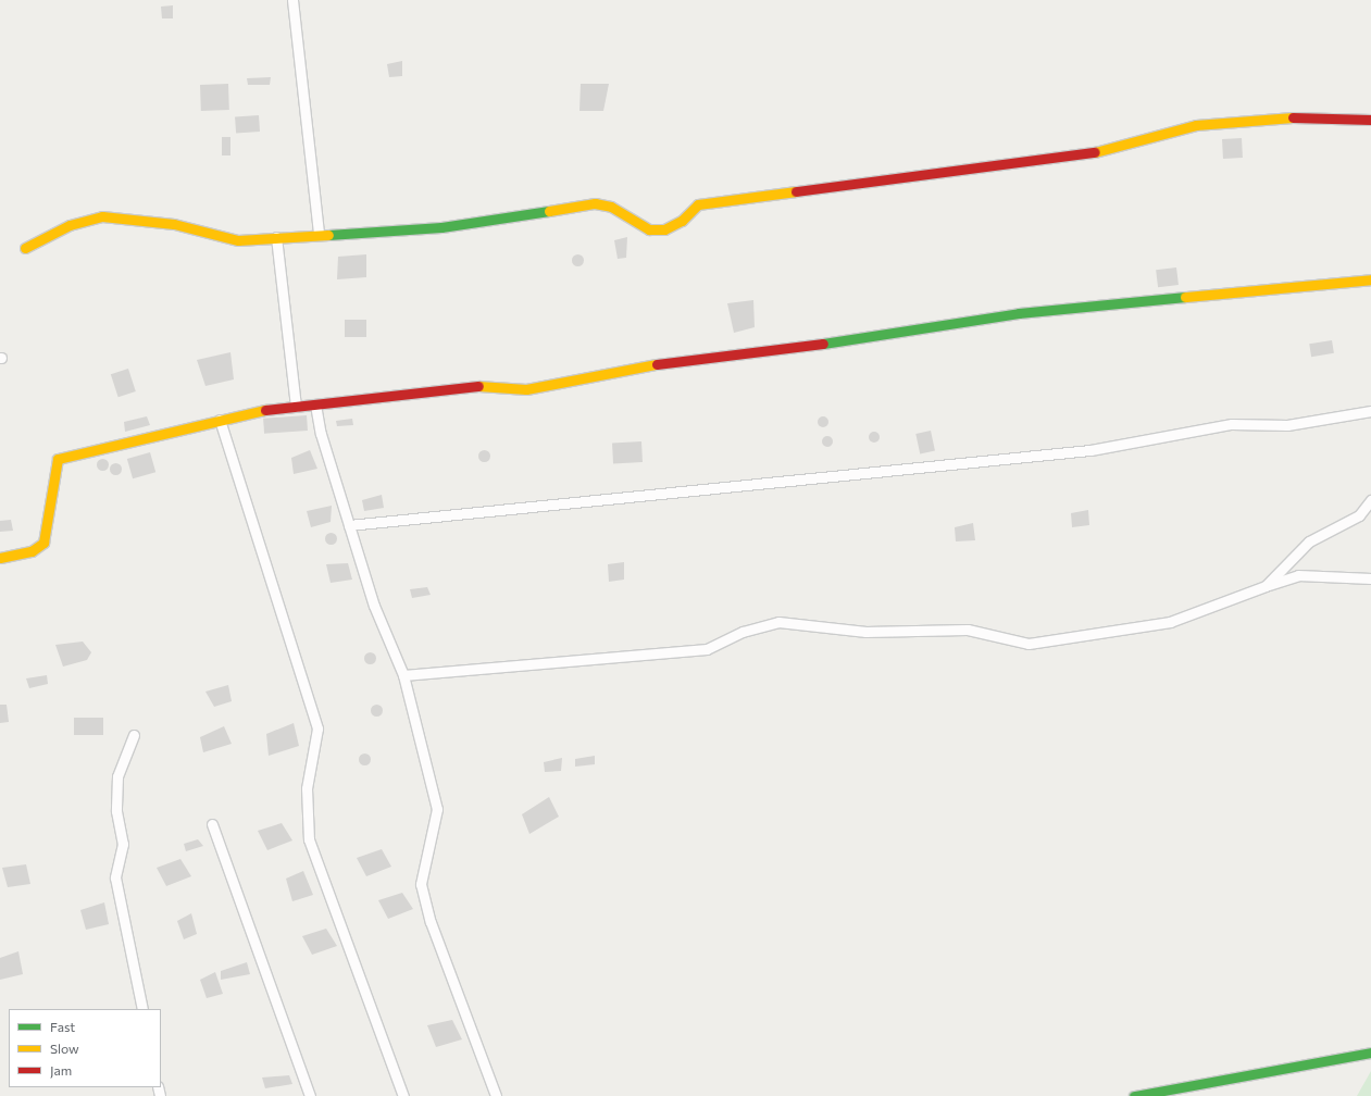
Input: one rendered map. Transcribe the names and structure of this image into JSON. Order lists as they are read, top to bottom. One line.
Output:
{"legend":["Fast","Slow","Jam"]}
